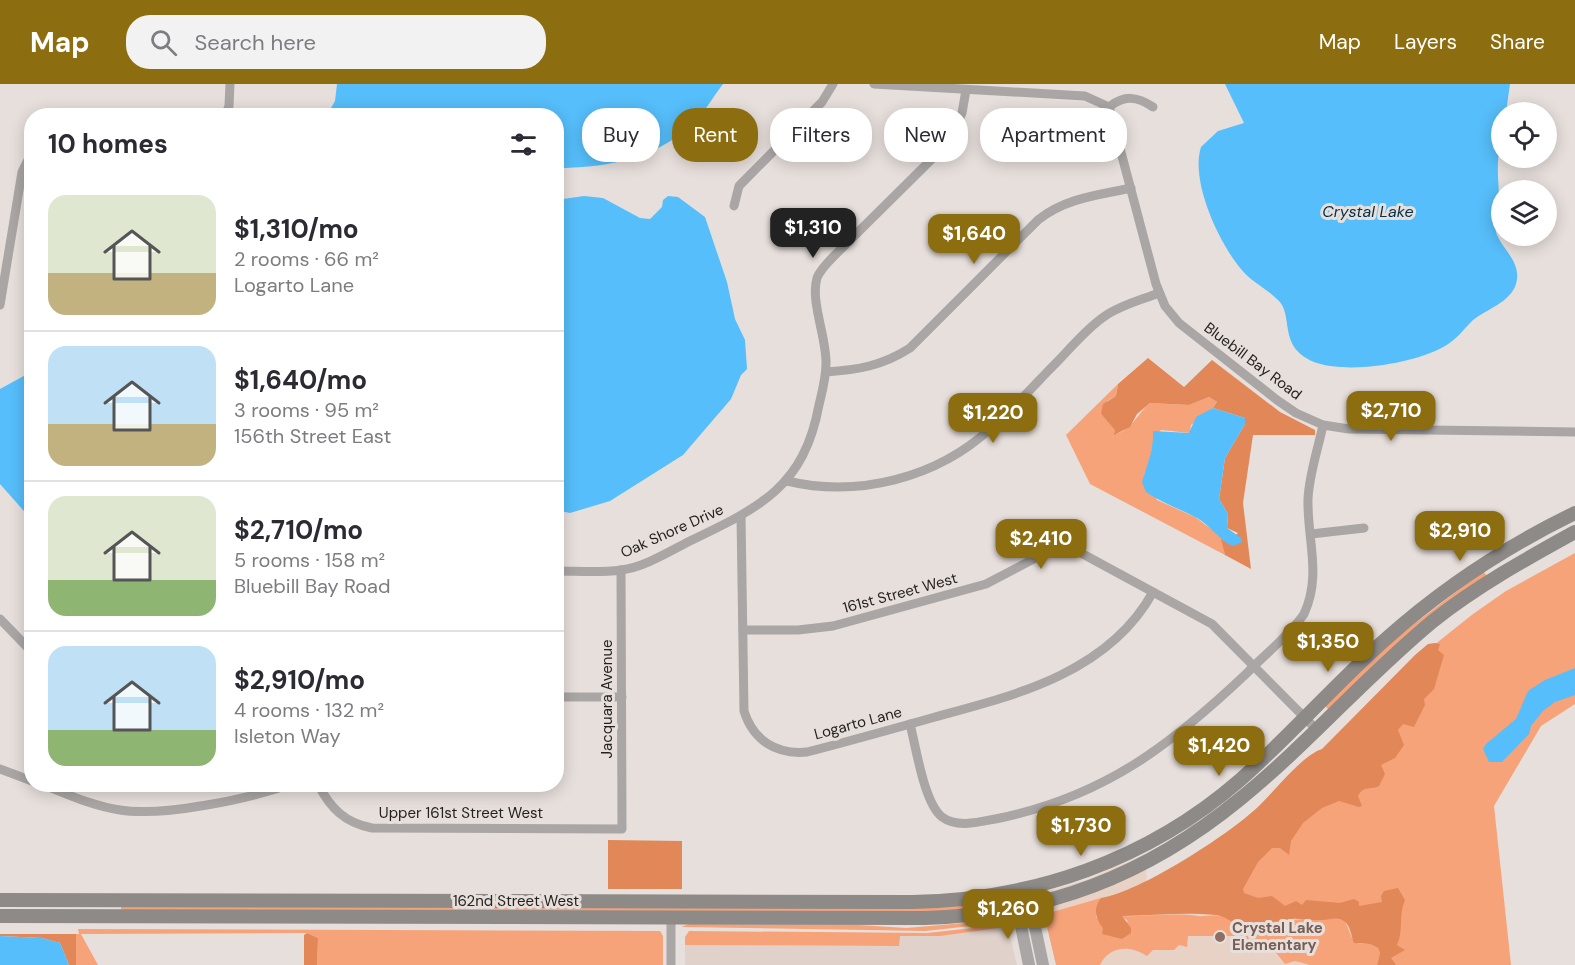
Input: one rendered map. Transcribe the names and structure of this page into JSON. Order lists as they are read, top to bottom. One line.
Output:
{"streets":{"main road":["162nd Street West"],"street":["Bluebill Bay Road","Oak Shore Drive","161st Street West","Jacquara Avenue","Logarto Lane","Upper 161st Street West"]},"crossings":[["Oak Shore Drive","Jacquara Avenue"],["Oak Shore Drive","Logarto Lane"],["161st Street West","Logarto Lane"],["Jacquara Avenue","Upper 161st Street West"]],"water":["Crystal Lake"],"places":["Crystal Lake Elementary"],"page":{"header":"Map","search":"Search here","nav":["Map","Layers","Share"],"chip":["Buy","Rent","Filters","New","Apartment"],"heading":"10 homes","list":[{"name":"$1,310/mo","note":"2 rooms · 66 m² · Logarto Lane"},{"name":"$1,640/mo","note":"3 rooms · 95 m² · 156th Street East"},{"name":"$2,710/mo","note":"5 rooms · 158 m² · Bluebill Bay Road"},{"name":"$2,910/mo","note":"4 rooms · 132 m² · Isleton Way"}],"price":["$1,310","$1,640","$2,710","$1,220","$2,910","$2,410","$1,350","$1,420","$1,730","$1,260"]}}
